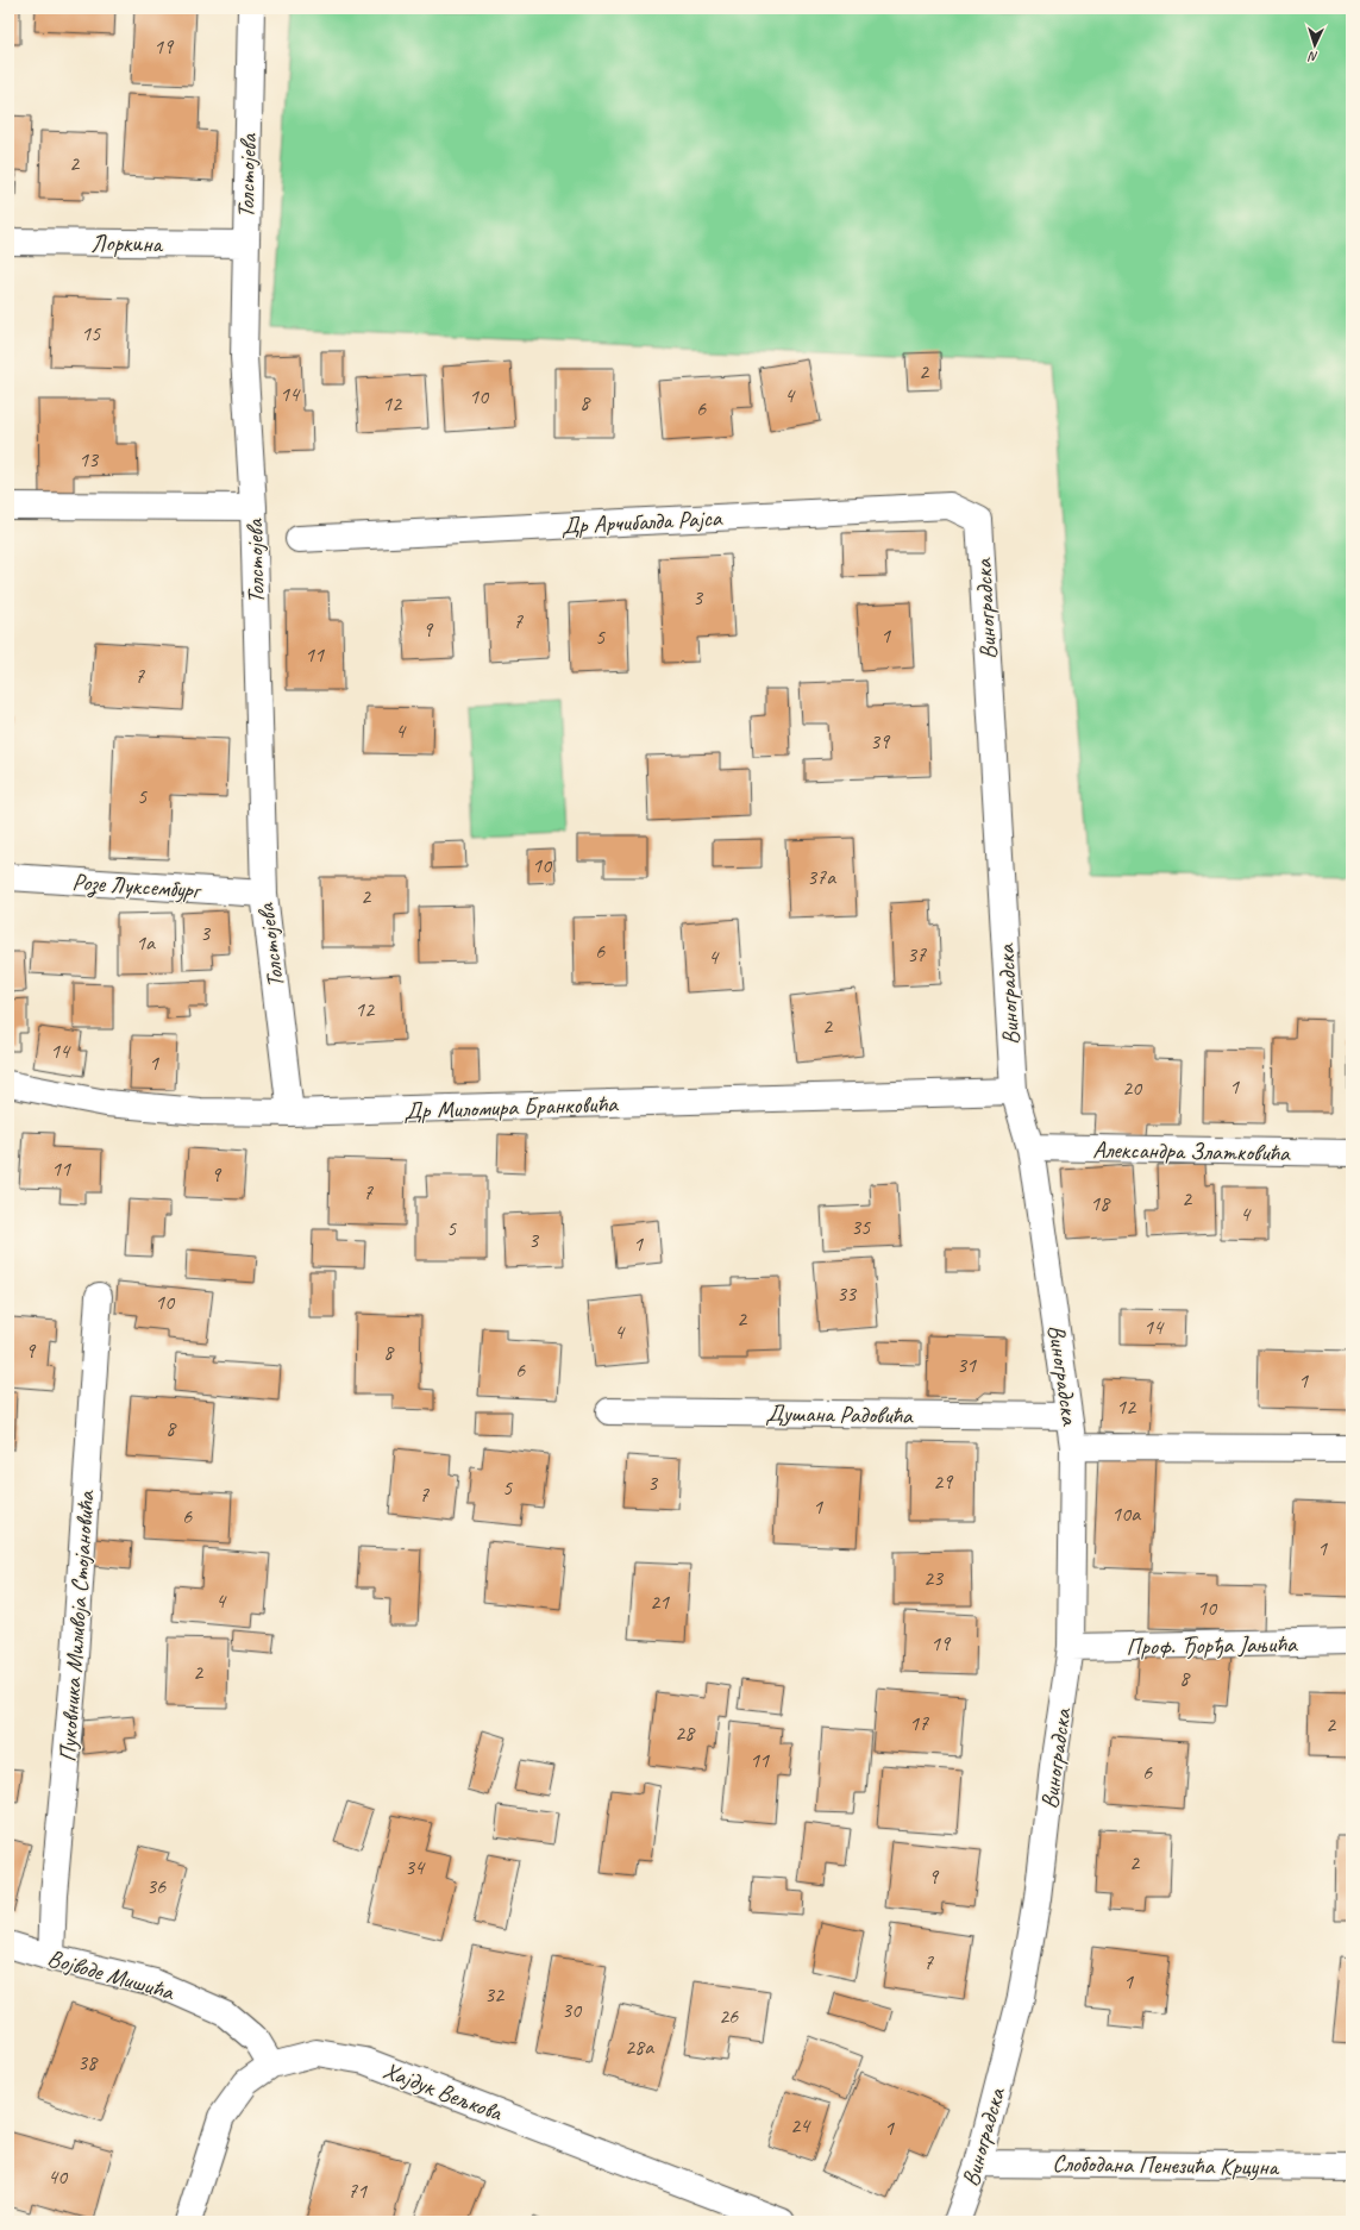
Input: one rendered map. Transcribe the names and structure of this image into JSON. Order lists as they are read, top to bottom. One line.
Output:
{"streets":{"street":["Толстојева","Лоркина","Др Арчибалда Рајса","Виноградска","Розе Луксембург","Др Миломира Бранковића","Александра Златковића","Душана Радовића","Пуковника Миливоја Стојановића","Проф. Ђорђа Јањића","Војводе Мишића","Хајдук Вељкова","Слободана Пенезића Крцуна"]},"crossings":[["Толстојева","Лоркина"],["Толстојева","Розе Луксембург"],["Толстојева","Др Миломира Бранковића"],["Др Арчибалда Рајса","Виноградска"],["Виноградска","Др Миломира Бранковића"],["Виноградска","Александра Златковића"],["Виноградска","Душана Радовића"],["Виноградска","Проф. Ђорђа Јањића"],["Виноградска","Слободана Пенезића Крцуна"],["Пуковника Миливоја Стојановића","Војводе Мишића"],["Војводе Мишића","Хајдук Вељкова"]],"house_numbers":["19","2","15","2","14","4","10","8","12","6","13","3","7","9","1","5","11","7","4","39","5","10","37a","2","3","1a","6","37","4","12","2","14","1","1","20","11","9","7","2","18","4","35","5","3","1","33","10","2","14","4","9","8","31","6","1","12","8","29","3","5","7","1","10a","6","1","23","4","21","10","19","2","8","17","2","28","11","6","2","34","9","36","7","1","32","30","26","28a","38","24","1","40","71"],"north":"bottom"}
